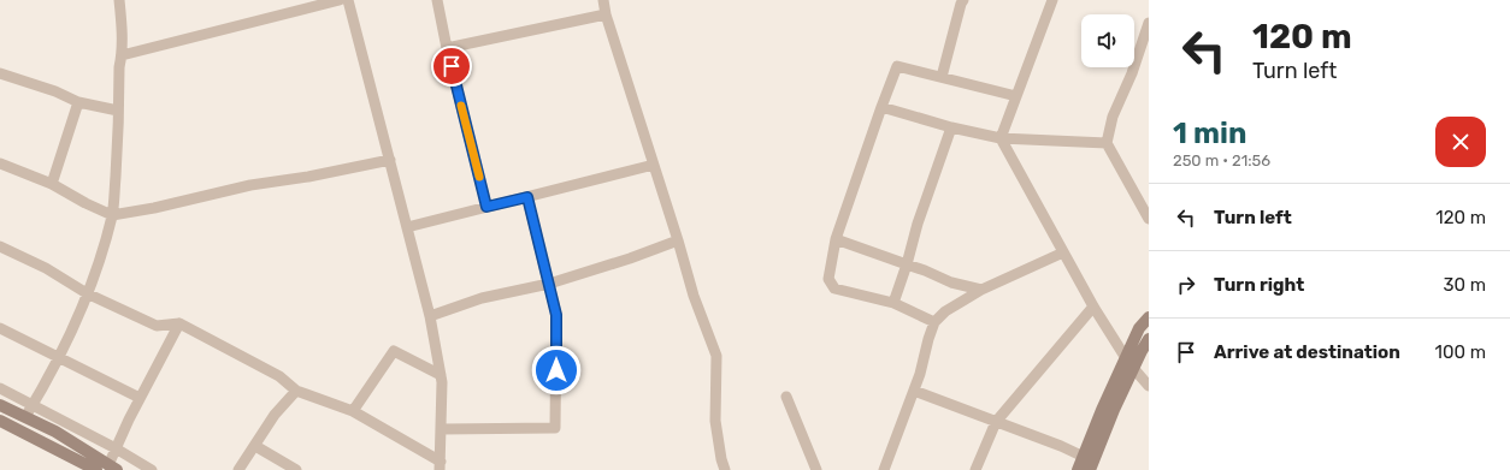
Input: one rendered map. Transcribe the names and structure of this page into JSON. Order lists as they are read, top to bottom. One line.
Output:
{"page":{"turn":["120 m","Turn left"],"heading":["1 min","250 m · 21:56"],"list":[{"name":"Turn left","value":"120 m"},{"name":"Turn right","value":"30 m"},{"name":"Arrive at destination","value":"100 m"}]}}
